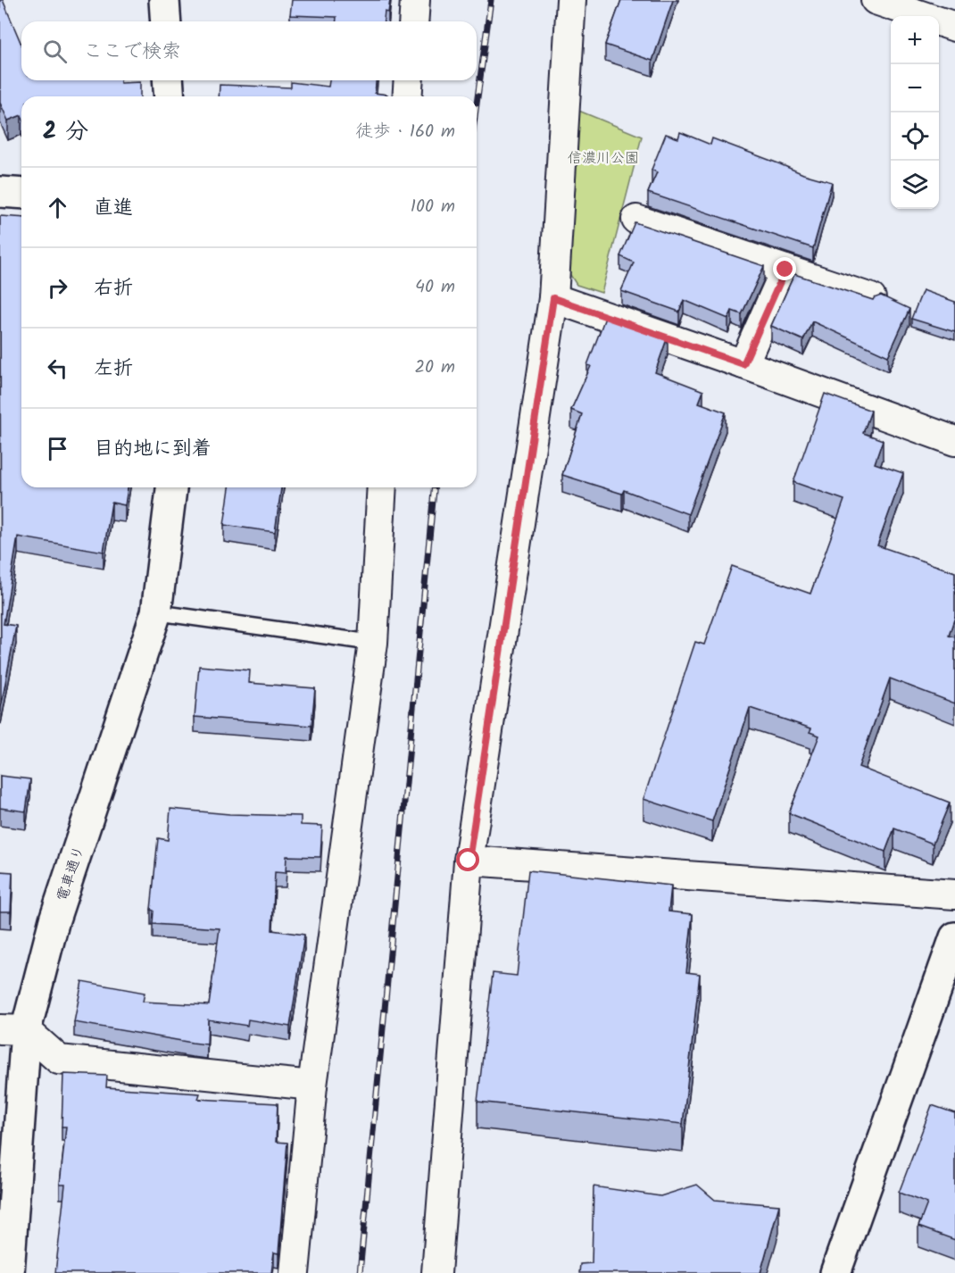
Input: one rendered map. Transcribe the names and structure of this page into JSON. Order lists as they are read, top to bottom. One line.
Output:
{"streets":{"street":["電車通り"]},"parks":["信濃川公園"],"page":{"map_buttons":["+","−"],"search":"ここで検索","heading":["2 分","徒歩 · 160 m"],"list":[["直進","100 m"],["右折","40 m"],["左折","20 m"],"目的地に到着"]}}
